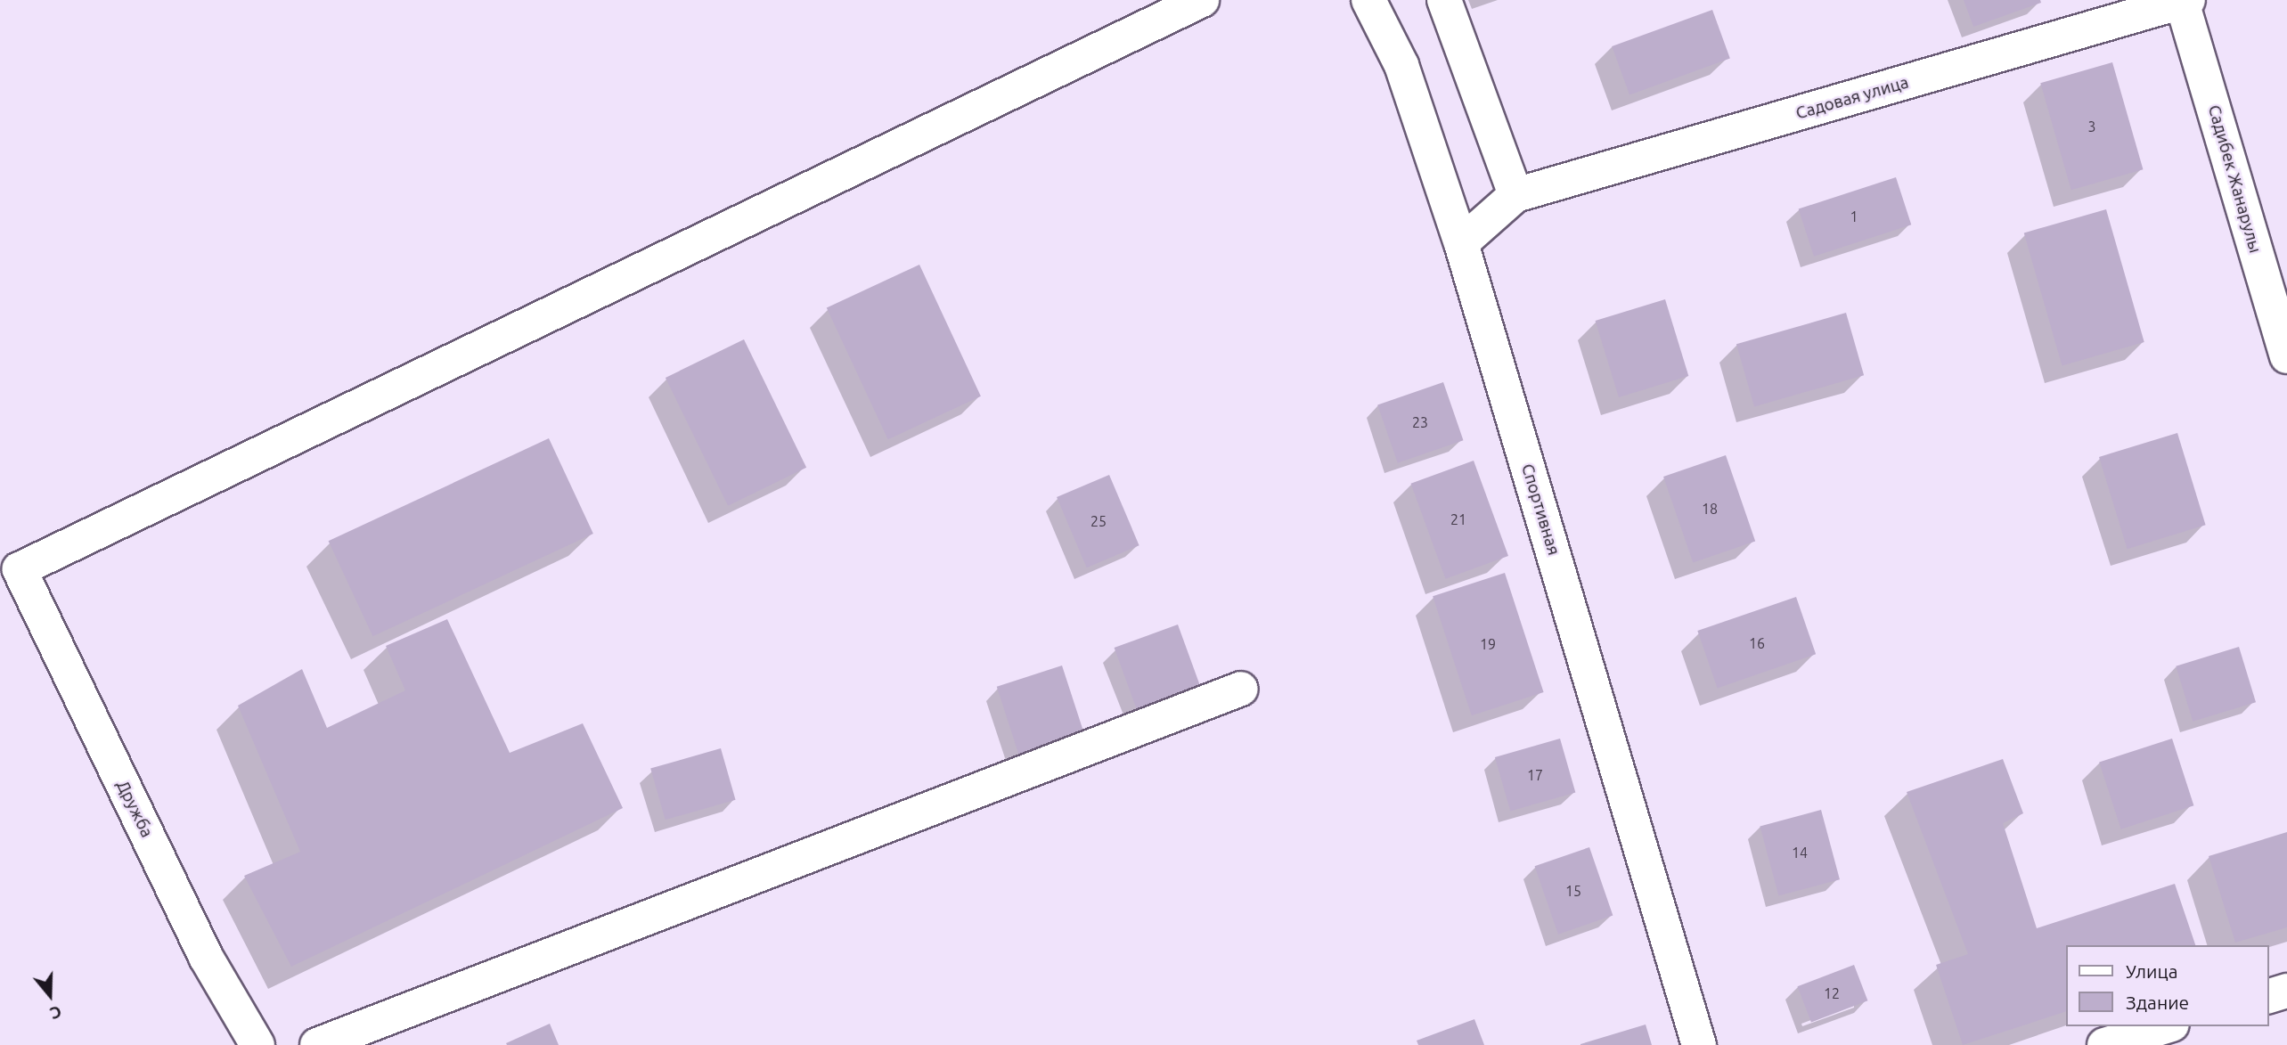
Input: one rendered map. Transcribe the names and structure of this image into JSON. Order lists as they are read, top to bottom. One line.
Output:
{"streets":{"street":["Садовая улица","Садибек Жанарулы","Спортивная","Дружба"]},"crossings":[["Садовая улица","Садибек Жанарулы"]],"house_numbers":["3","1","23","18","21","25","16","19","17","14","15","12"],"legend":["Улица","Здание"],"north":"bottom"}
